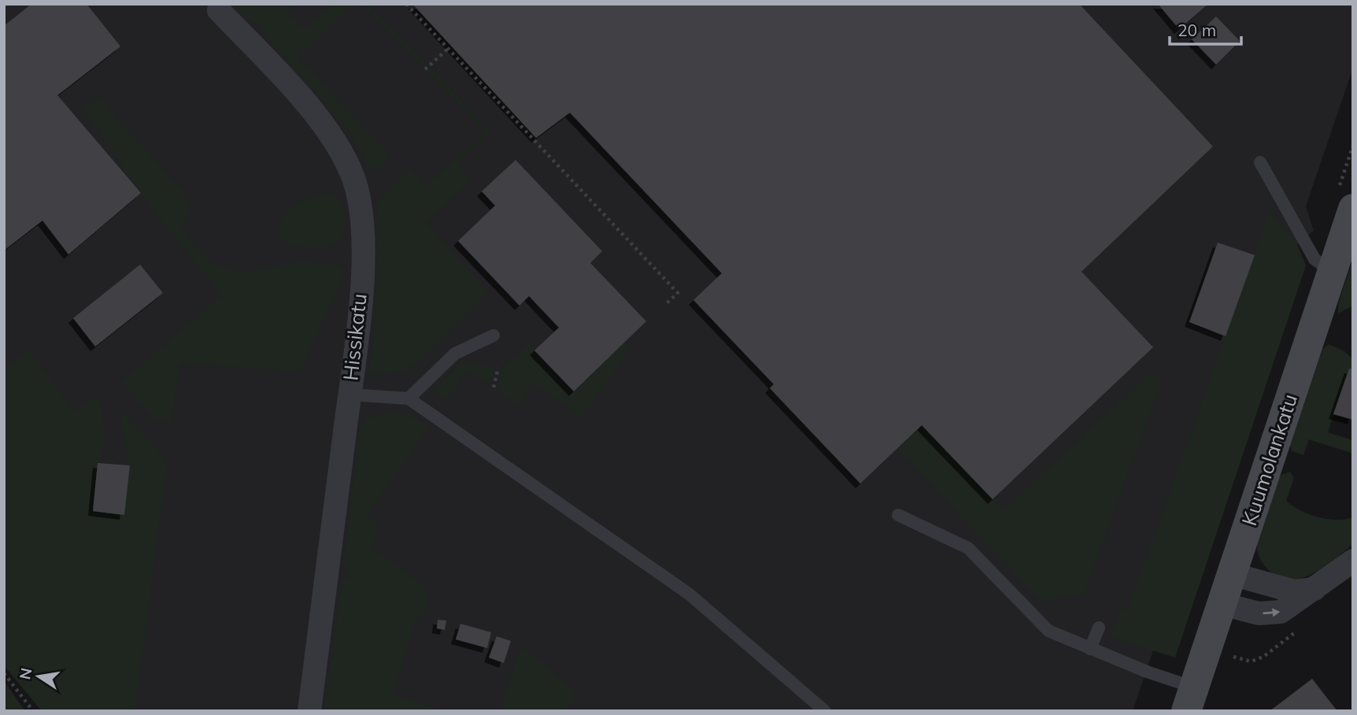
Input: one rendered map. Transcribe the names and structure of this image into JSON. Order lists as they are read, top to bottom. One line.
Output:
{"streets":{"street":["Hissikatu","Kuumolankatu"]},"scale_bar":"20 m","north":"left"}
